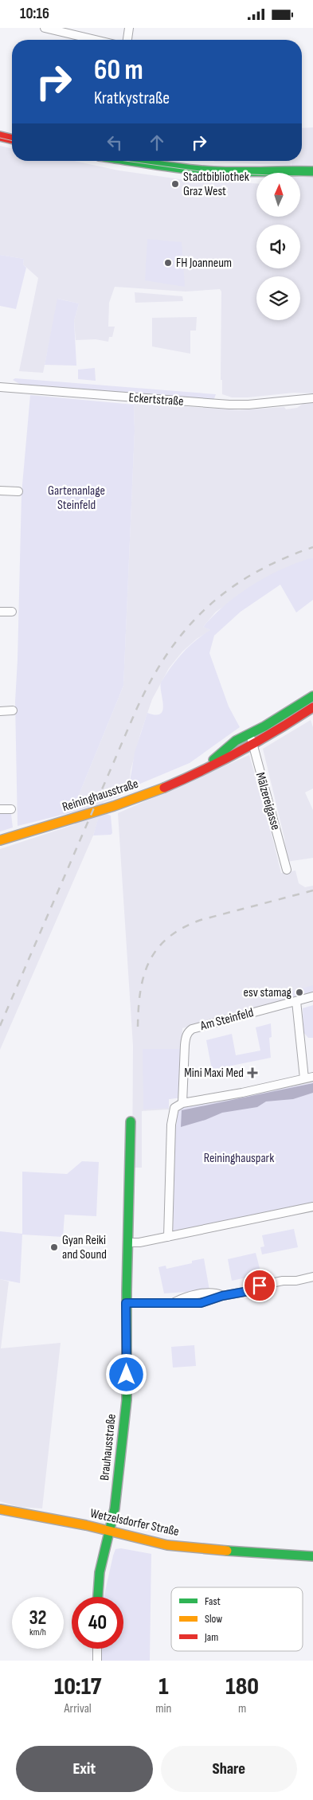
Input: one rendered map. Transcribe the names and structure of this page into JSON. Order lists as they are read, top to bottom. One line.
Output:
{"streets":{"main road":["Reininghausstraße","Brauhausstraße","Wetzelsdorfer Straße"],"street":["Eckertstraße","Mälzereigasse","Am Steinfeld"]},"crossings":[["Reininghausstraße","Mälzereigasse"],["Brauhausstraße","Wetzelsdorfer Straße"]],"parks":["Gartenanlage Steinfeld","Reininghauspark"],"places":{"other":["Stadtbibliothek Graz West","FH Joanneum","esv stamag","Gyan Reiki and Sound"],"health":["Mini Maxi Med"]},"legend":["Fast","Slow","Jam"],"north":"top","page":{"status":"10:16","turn":["60 m","Kratkystraße"],"speed":"32 km/h","limit":"40","eta":["10:17","Arrival","1","min","180","m"],"buttons":["Exit","Share"]}}
